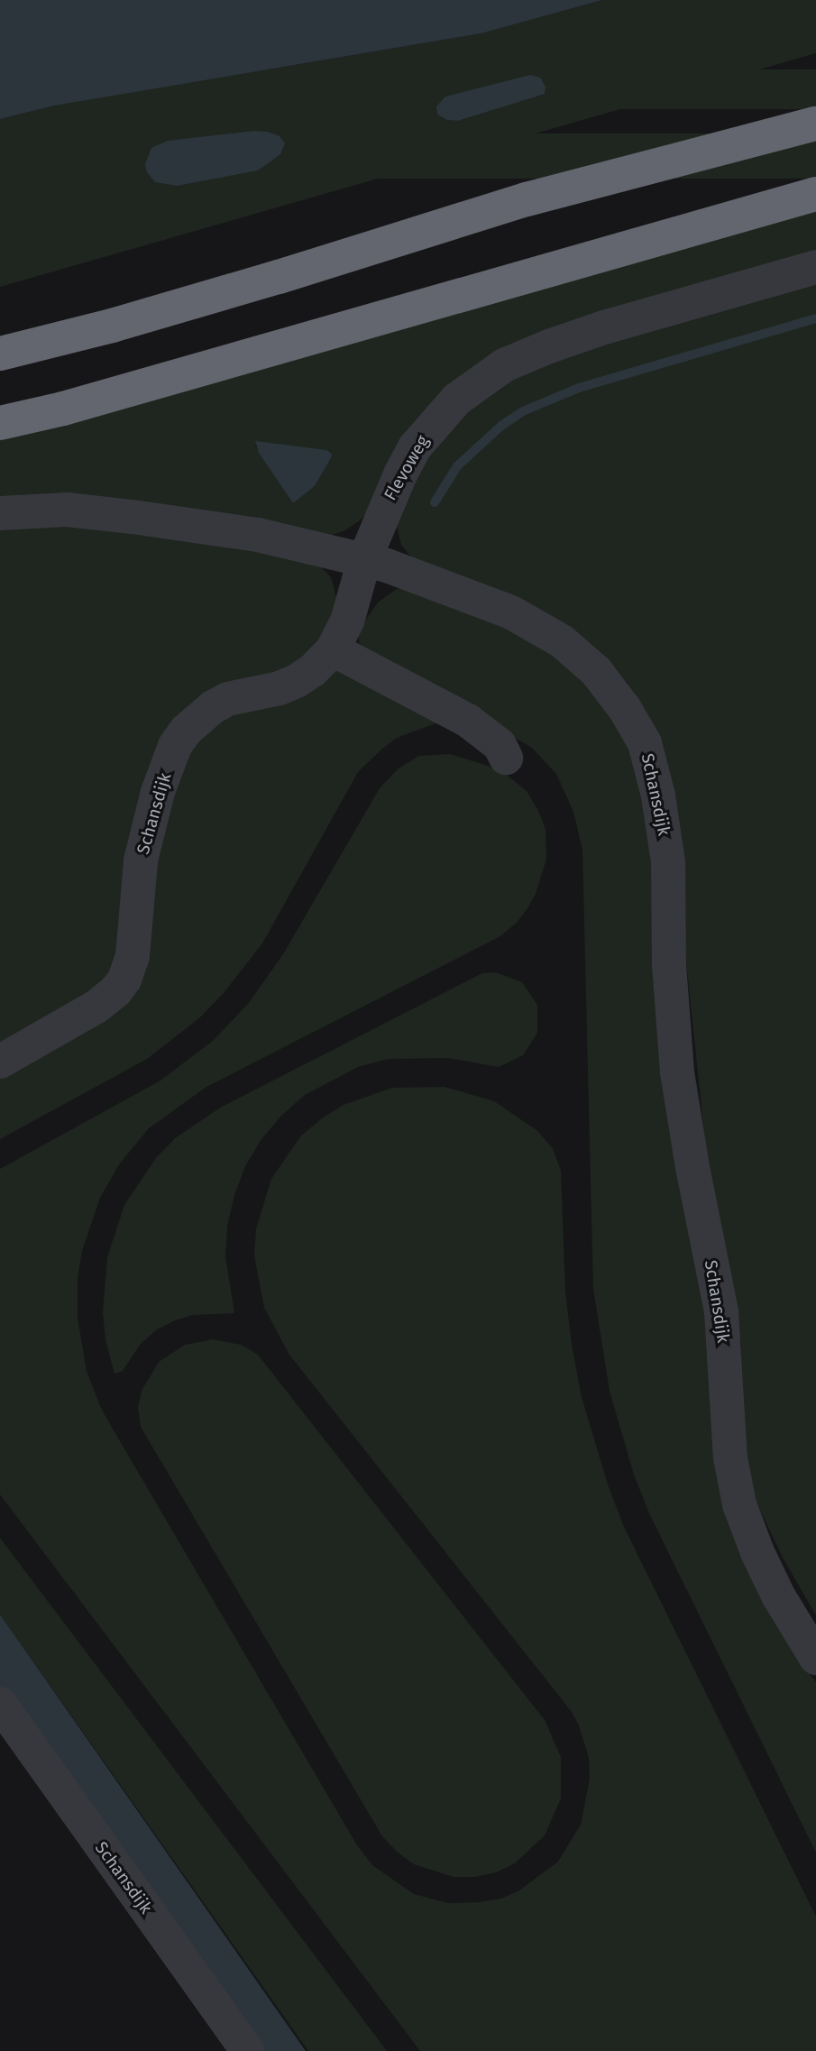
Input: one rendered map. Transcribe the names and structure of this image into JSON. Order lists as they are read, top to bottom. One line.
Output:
{"streets":{"street":["Flevoweg","Schansdijk"]},"crossings":[["Flevoweg","Schansdijk"]]}
